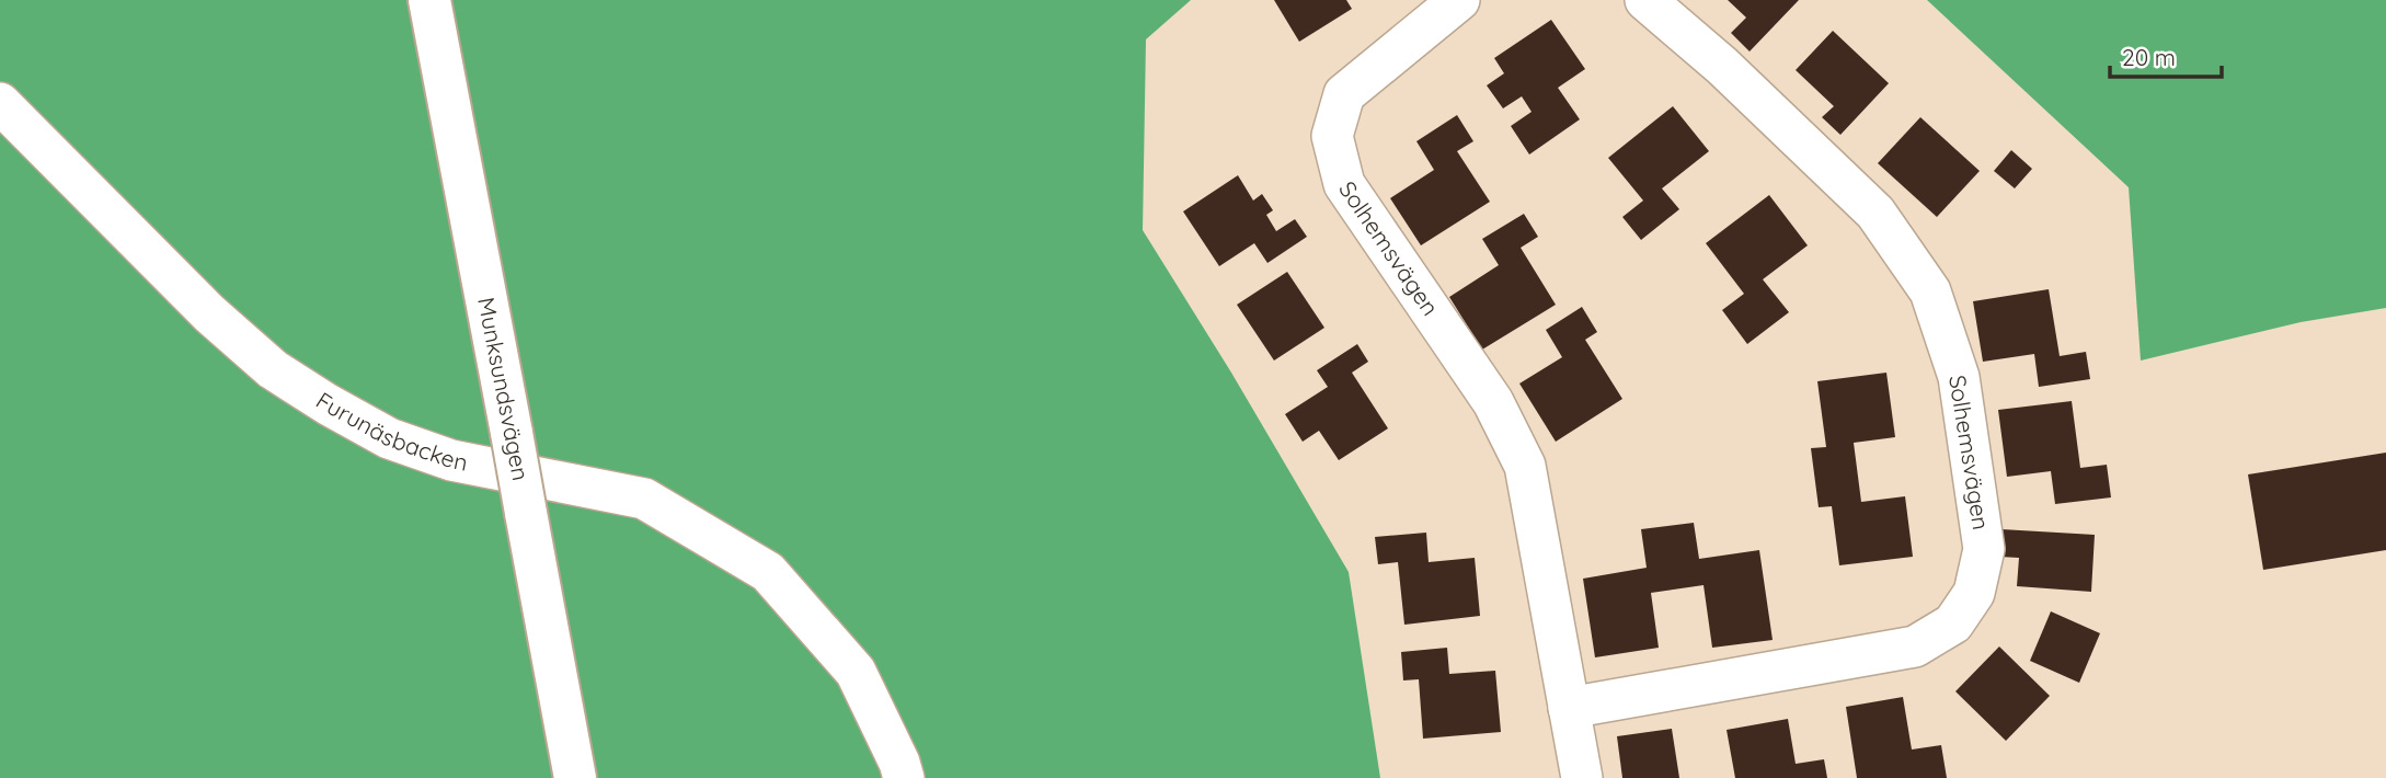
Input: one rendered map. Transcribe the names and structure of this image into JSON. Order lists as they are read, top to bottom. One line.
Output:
{"streets":{"street":["Solhemsvägen","Munksundsvägen","Furunäsbacken"]},"scale_bar":"20 m"}
